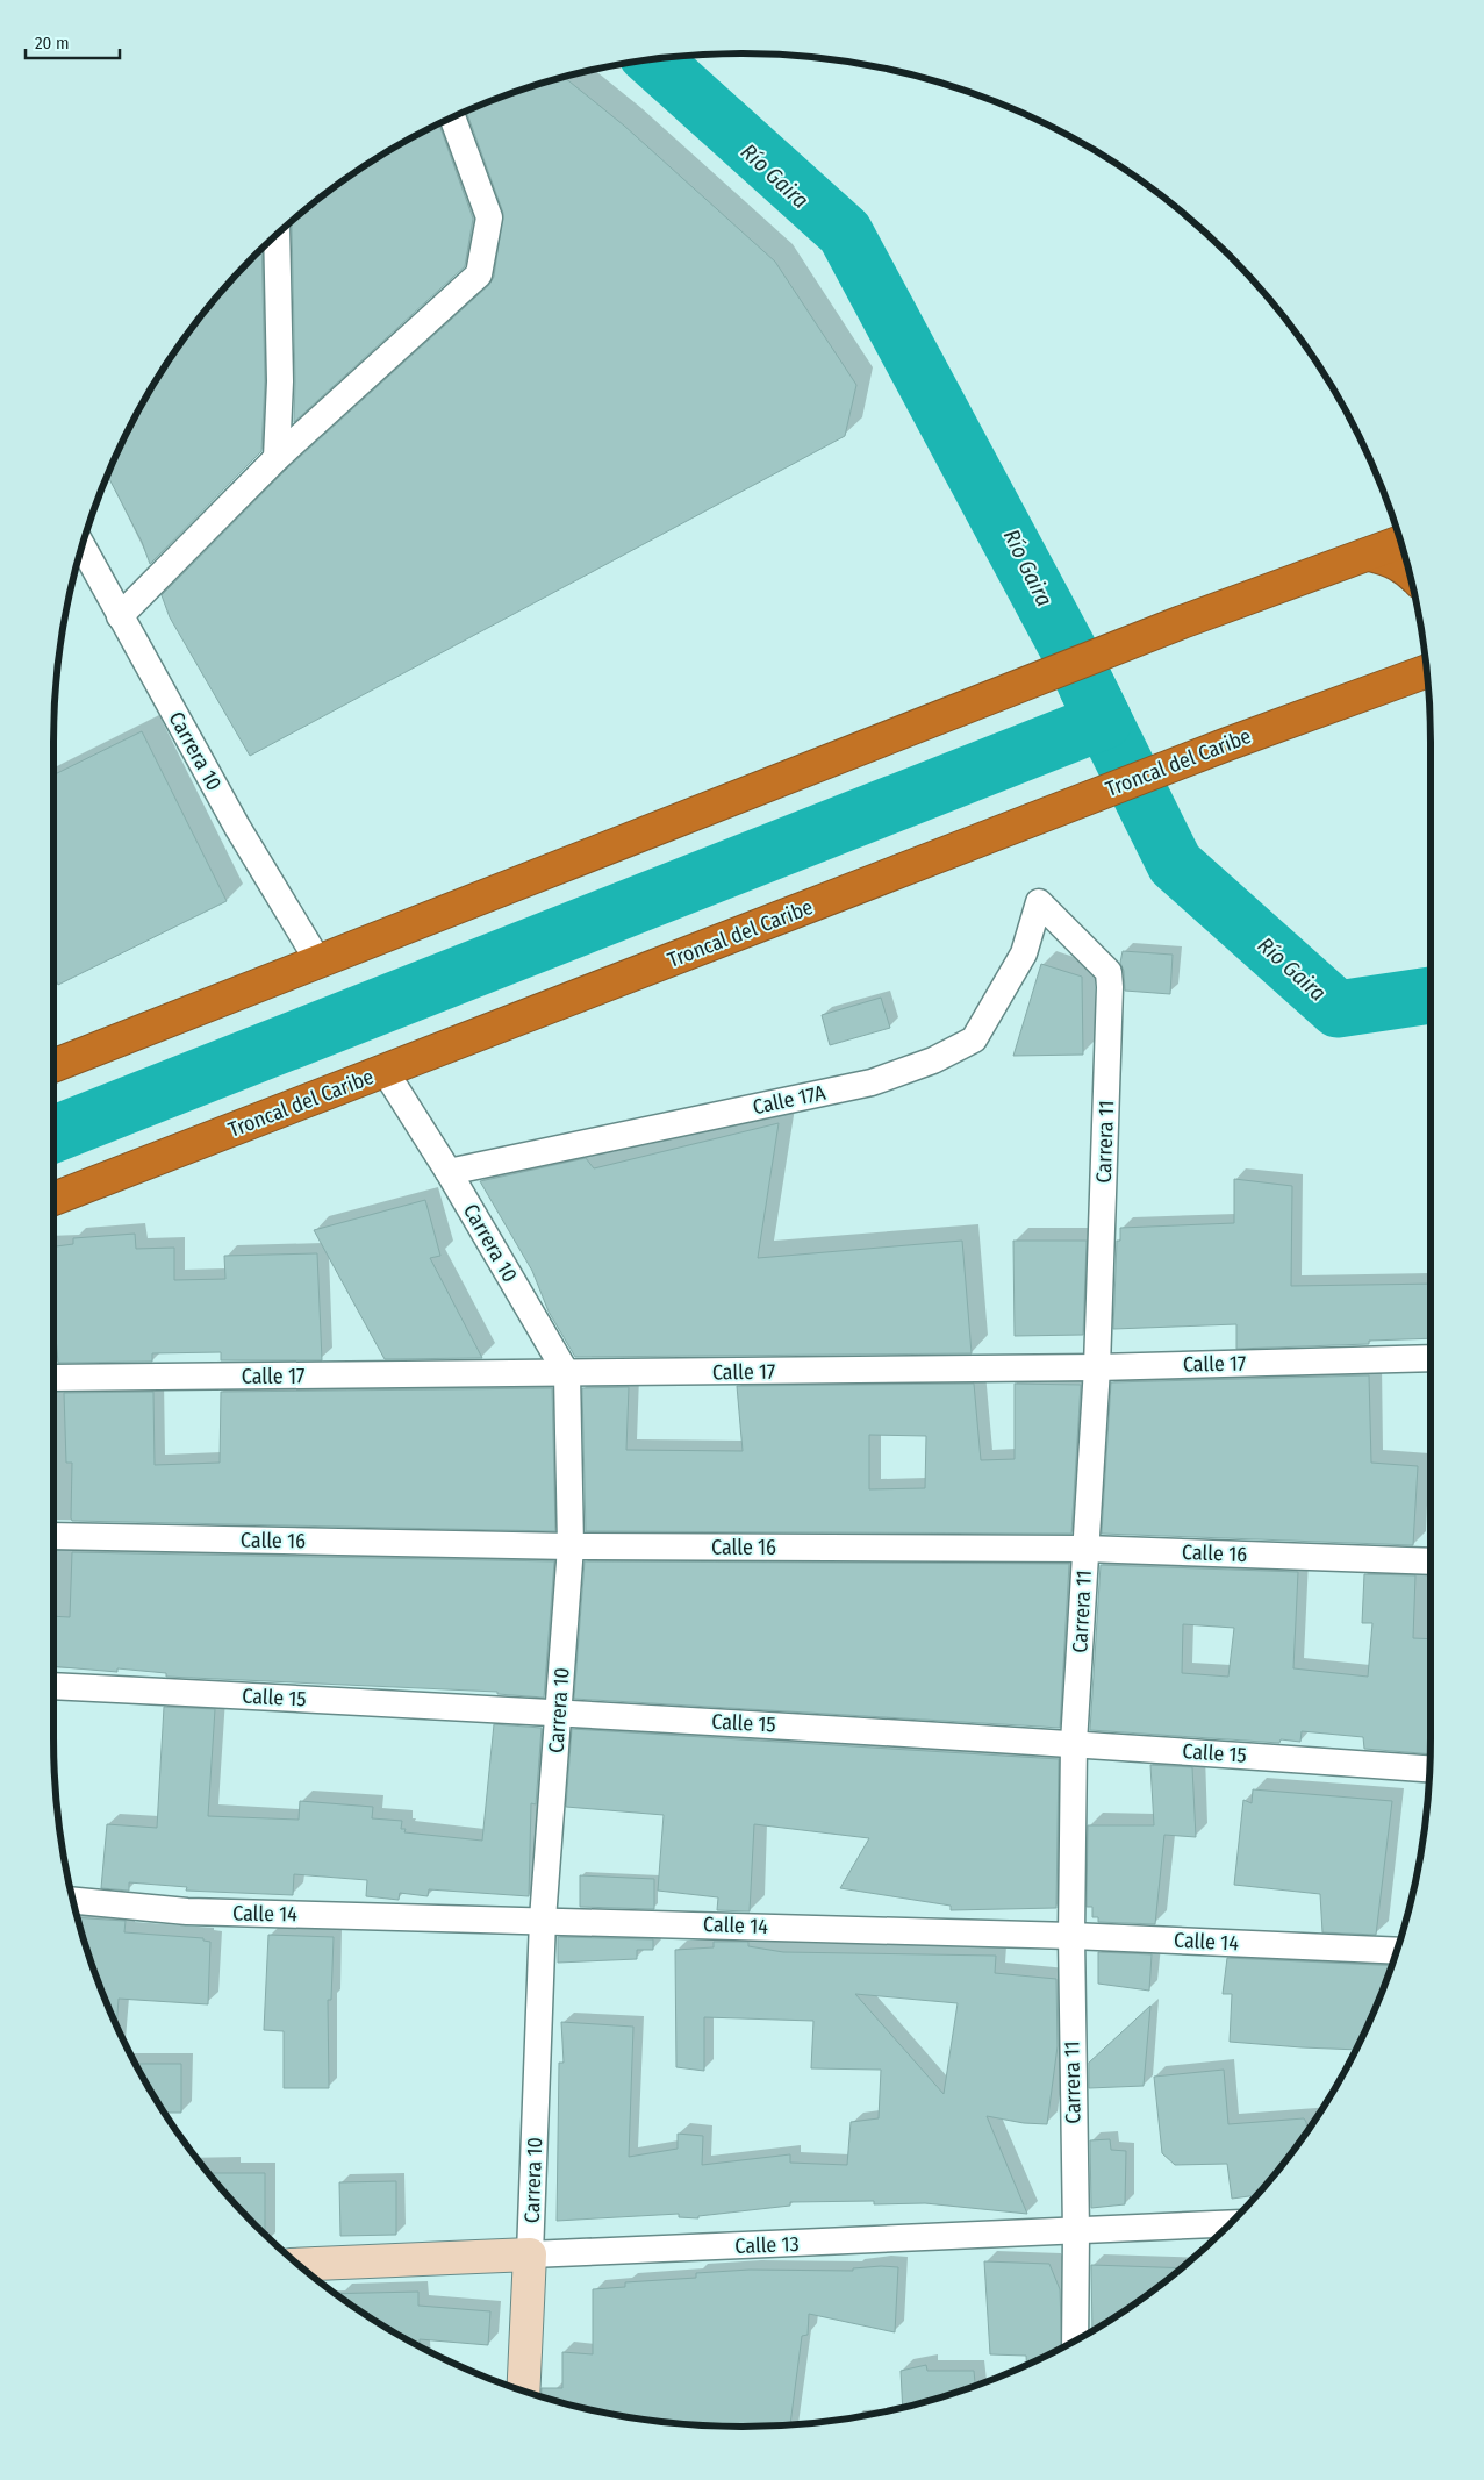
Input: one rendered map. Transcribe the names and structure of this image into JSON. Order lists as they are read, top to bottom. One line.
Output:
{"streets":{"highway":["Troncal del Caribe"],"main road":["Carrera 10","Calle 13"],"street":["Calle 17A","Carrera 11","Calle 17","Calle 16","Calle 15","Calle 14"]},"crossings":[["Carrera 10","Troncal del Caribe"],["Carrera 10","Calle 17A"],["Carrera 10","Calle 17"],["Carrera 10","Calle 16"],["Carrera 10","Calle 15"],["Carrera 10","Calle 14"],["Carrera 10","Calle 13"],["Calle 17A","Carrera 11"],["Carrera 11","Calle 17"],["Carrera 11","Calle 16"],["Carrera 11","Calle 15"],["Carrera 11","Calle 14"],["Carrera 11","Calle 13"]],"water":["Río Gaira"],"scale_bar":"20 m"}
